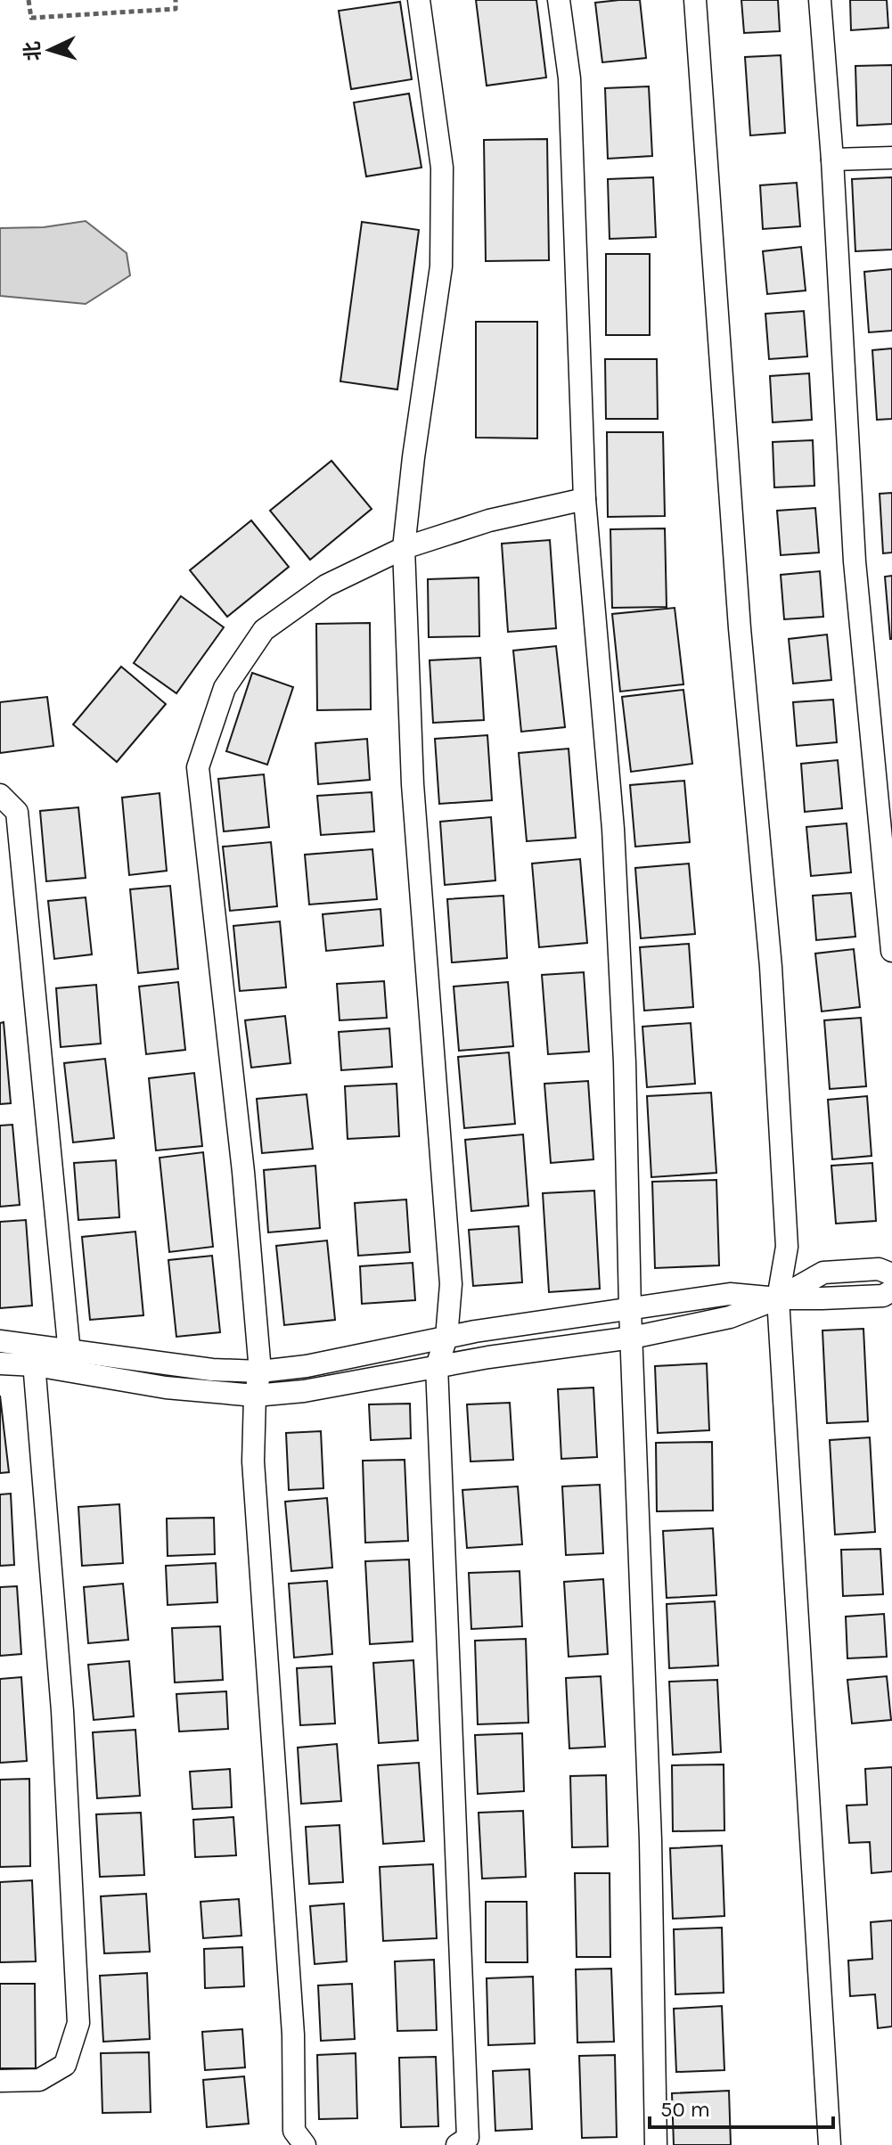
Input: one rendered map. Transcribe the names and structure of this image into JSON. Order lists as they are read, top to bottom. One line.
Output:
{"scale_bar":"50 m","north":"left"}
